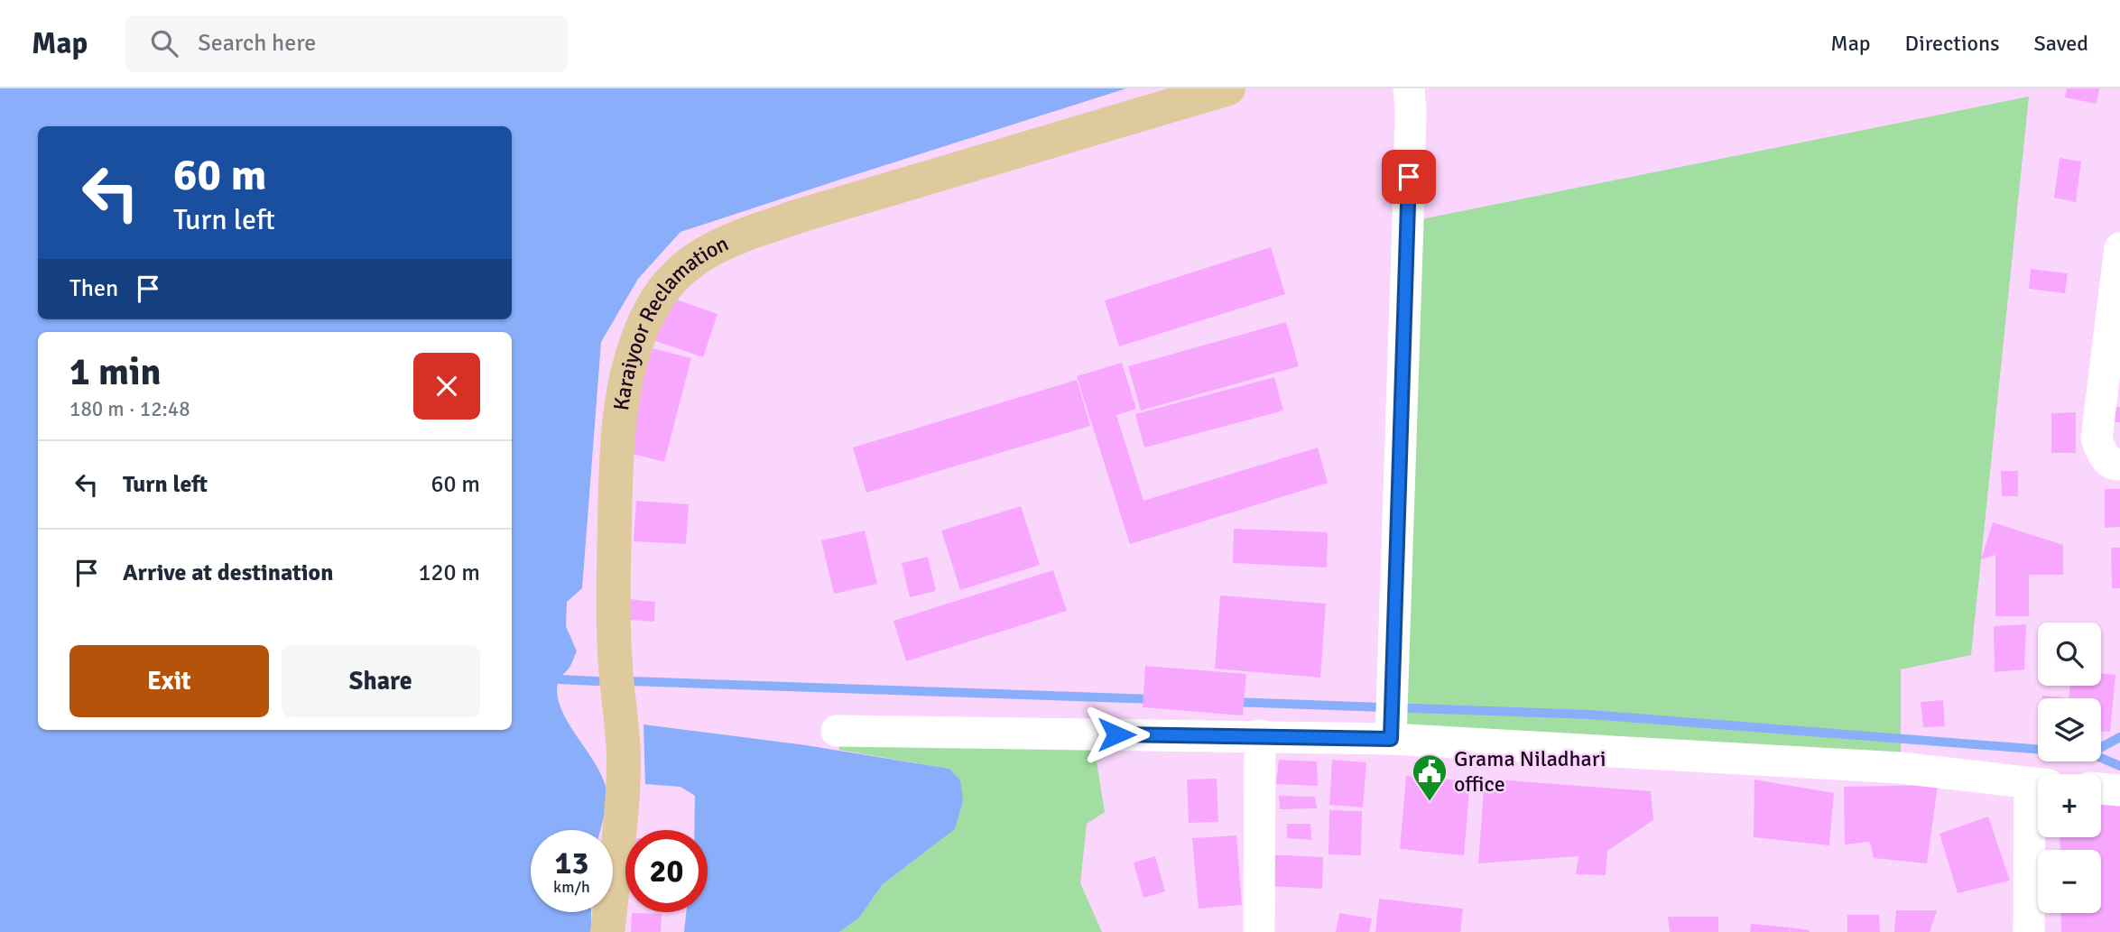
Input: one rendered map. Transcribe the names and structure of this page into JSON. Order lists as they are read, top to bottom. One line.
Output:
{"streets":{"main road":["Karaiyoor Reclamation"]},"places":{"public building":["Grama Niladhari office"]},"page":{"header":"Map","search":"Search here","nav":["Map","Directions","Saved"],"turn":["60 m","Turn left"],"then":"Then","heading":["1 min","180 m · 12:48"],"list":[{"name":"Turn left","value":"60 m"},{"name":"Arrive at destination","value":"120 m"}],"map_buttons":["+","−"],"buttons":["Exit","Share"],"speed":"13 km/h","limit":"20"}}
